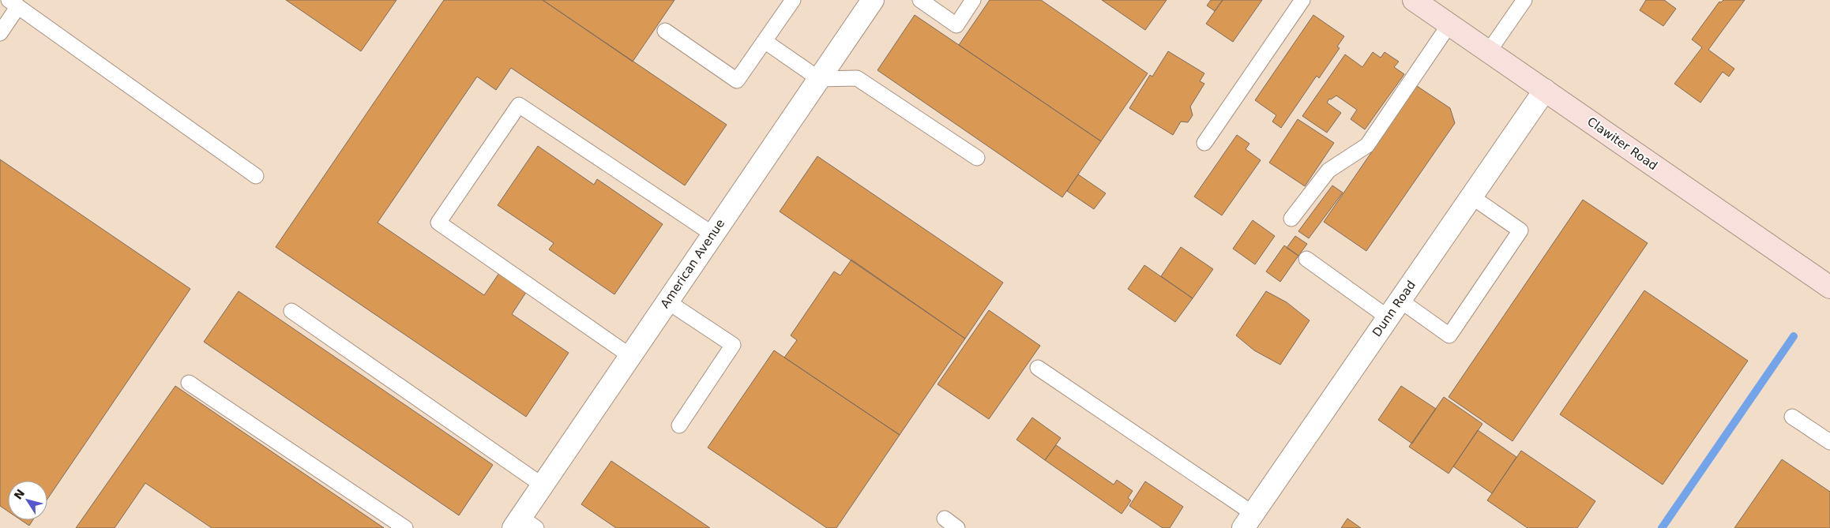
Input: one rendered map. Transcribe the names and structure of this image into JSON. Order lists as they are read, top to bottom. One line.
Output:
{"streets":{"main road":["Clawiter Road"],"street":["American Avenue","Dunn Road"]},"crossings":[["Clawiter Road","Dunn Road"]],"north":"top left"}
